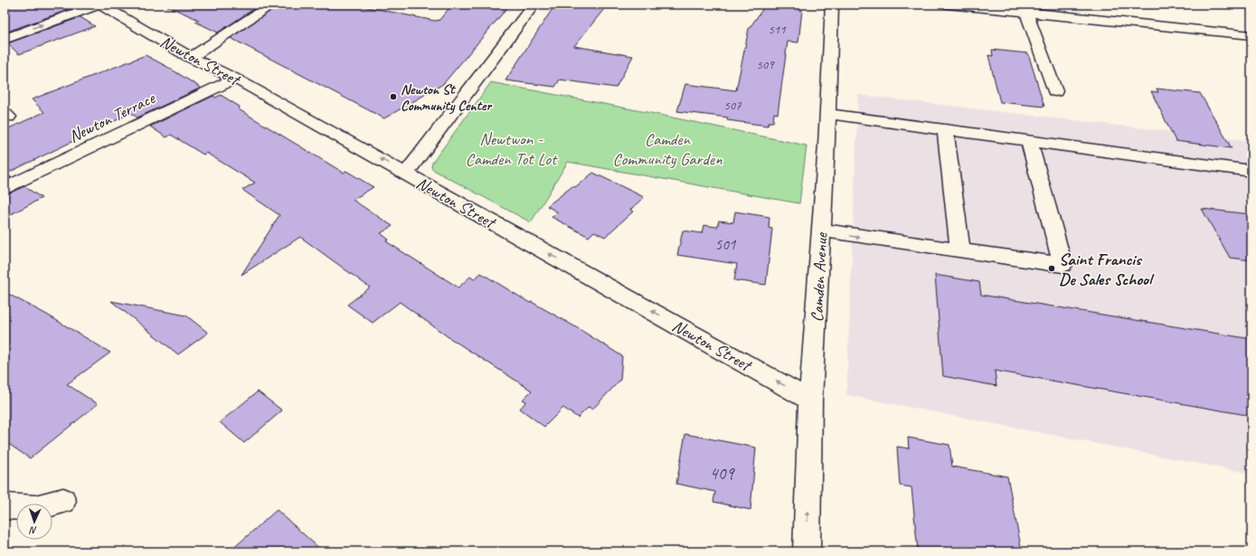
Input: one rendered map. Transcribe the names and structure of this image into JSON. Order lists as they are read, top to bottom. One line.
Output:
{"streets":{"street":["Newton Street","Newton Terrace","Camden Avenue"]},"crossings":[["Newton Street","Newton Terrace"],["Newton Street","Camden Avenue"]],"one_way":["Newton Street"],"parks":["Newtwon - Camden Tot Lot","Camden Community Garden"],"places":["Newton St Community Center","Saint Francis De Sales School"],"house_numbers":["511","509","507","501","409"],"north":"bottom"}
